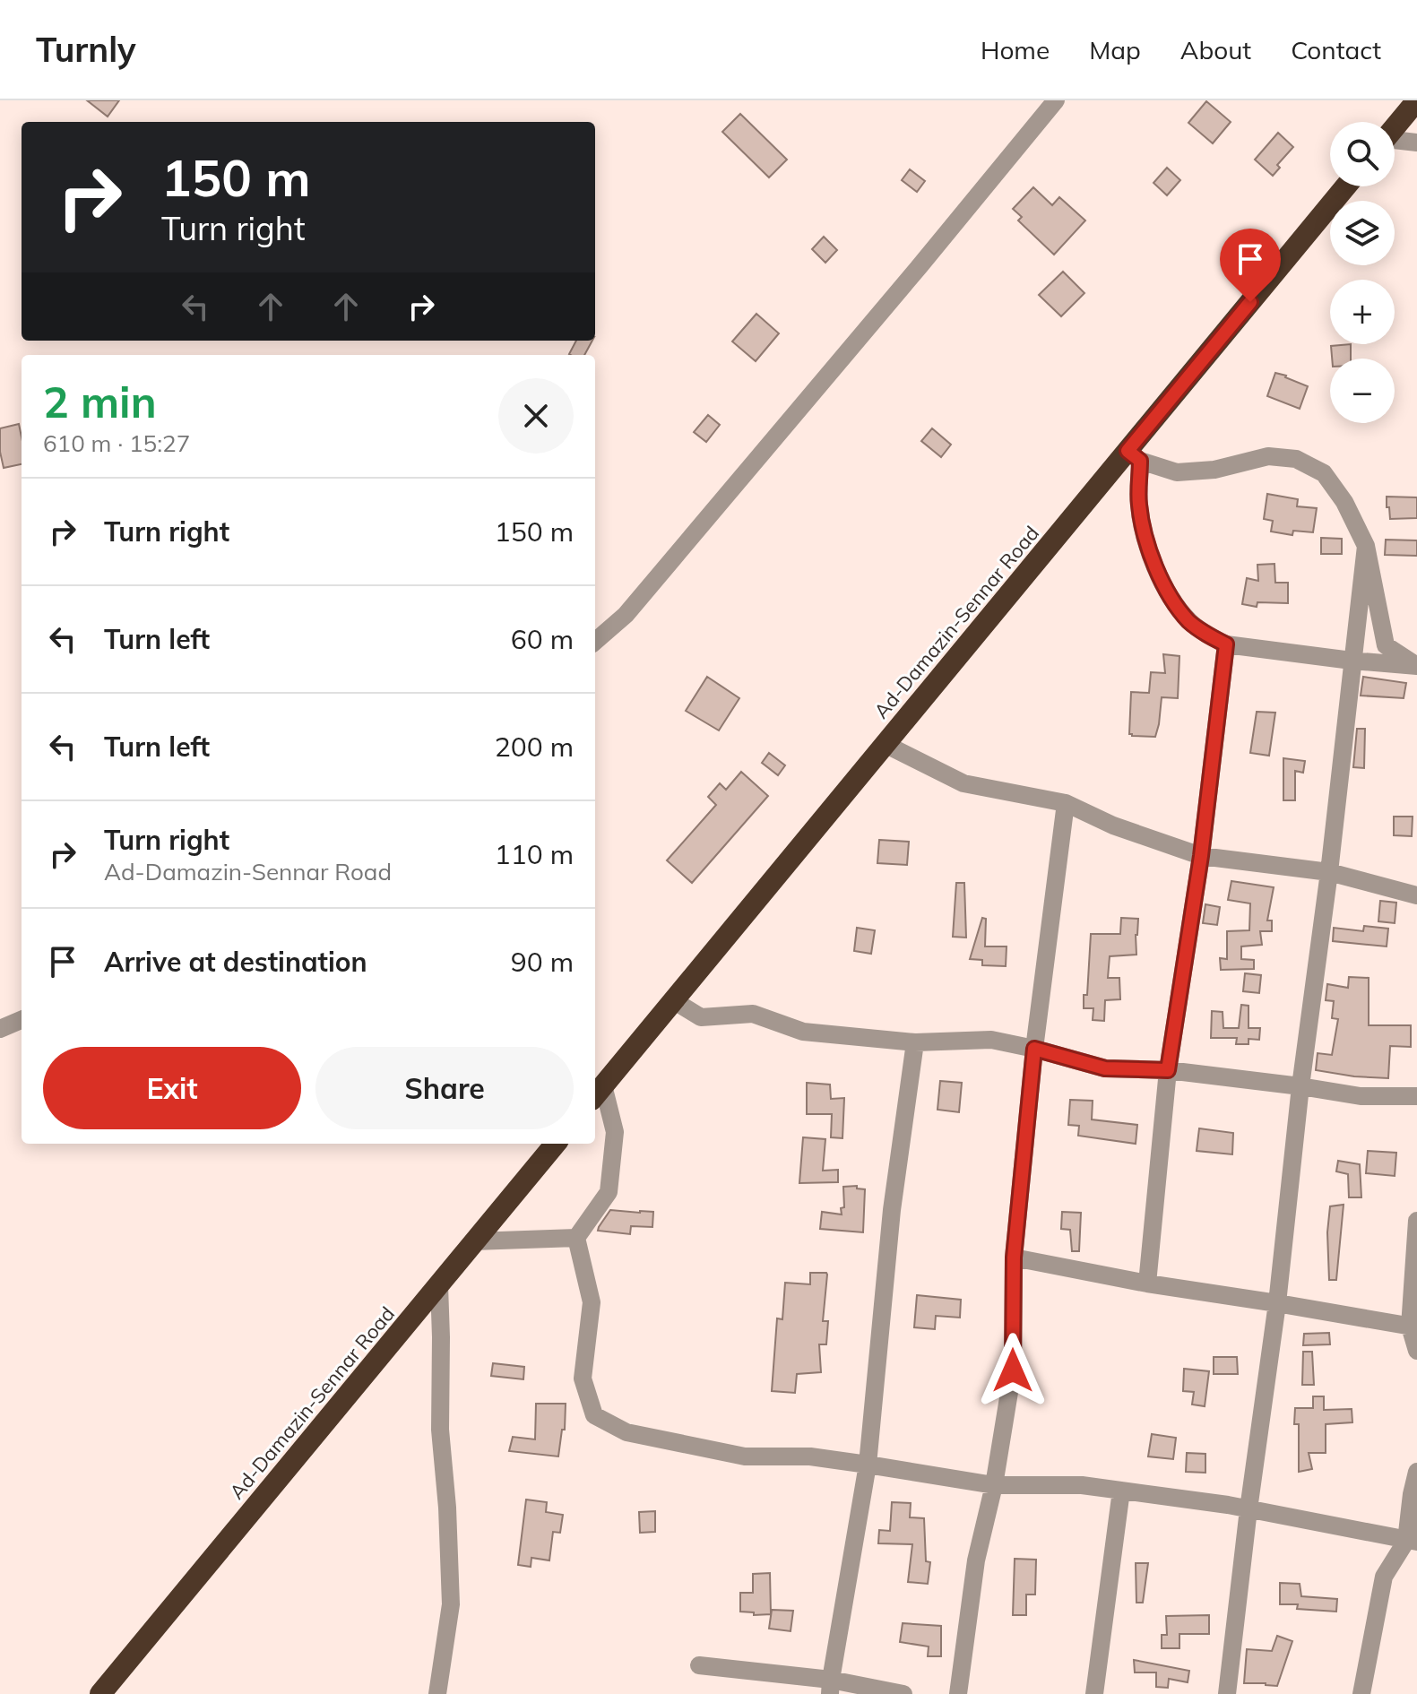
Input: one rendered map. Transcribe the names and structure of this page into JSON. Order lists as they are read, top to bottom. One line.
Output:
{"streets":{"highway":["Ad-Damazin-Sennar Road"]},"page":{"header":"Turnly","nav":["Home","Map","About","Contact"],"map_buttons":["+","−"],"turn":["150 m","Turn right"],"heading":["2 min","610 m · 15:27"],"list":[{"name":"Turn right","value":"150 m"},{"name":"Turn left","value":"60 m"},{"name":"Turn left","value":"200 m"},{"name":"Turn right","note":"Ad-Damazin-Sennar Road","value":"110 m"},{"name":"Arrive at destination","value":"90 m"}],"buttons":["Exit","Share"]}}
